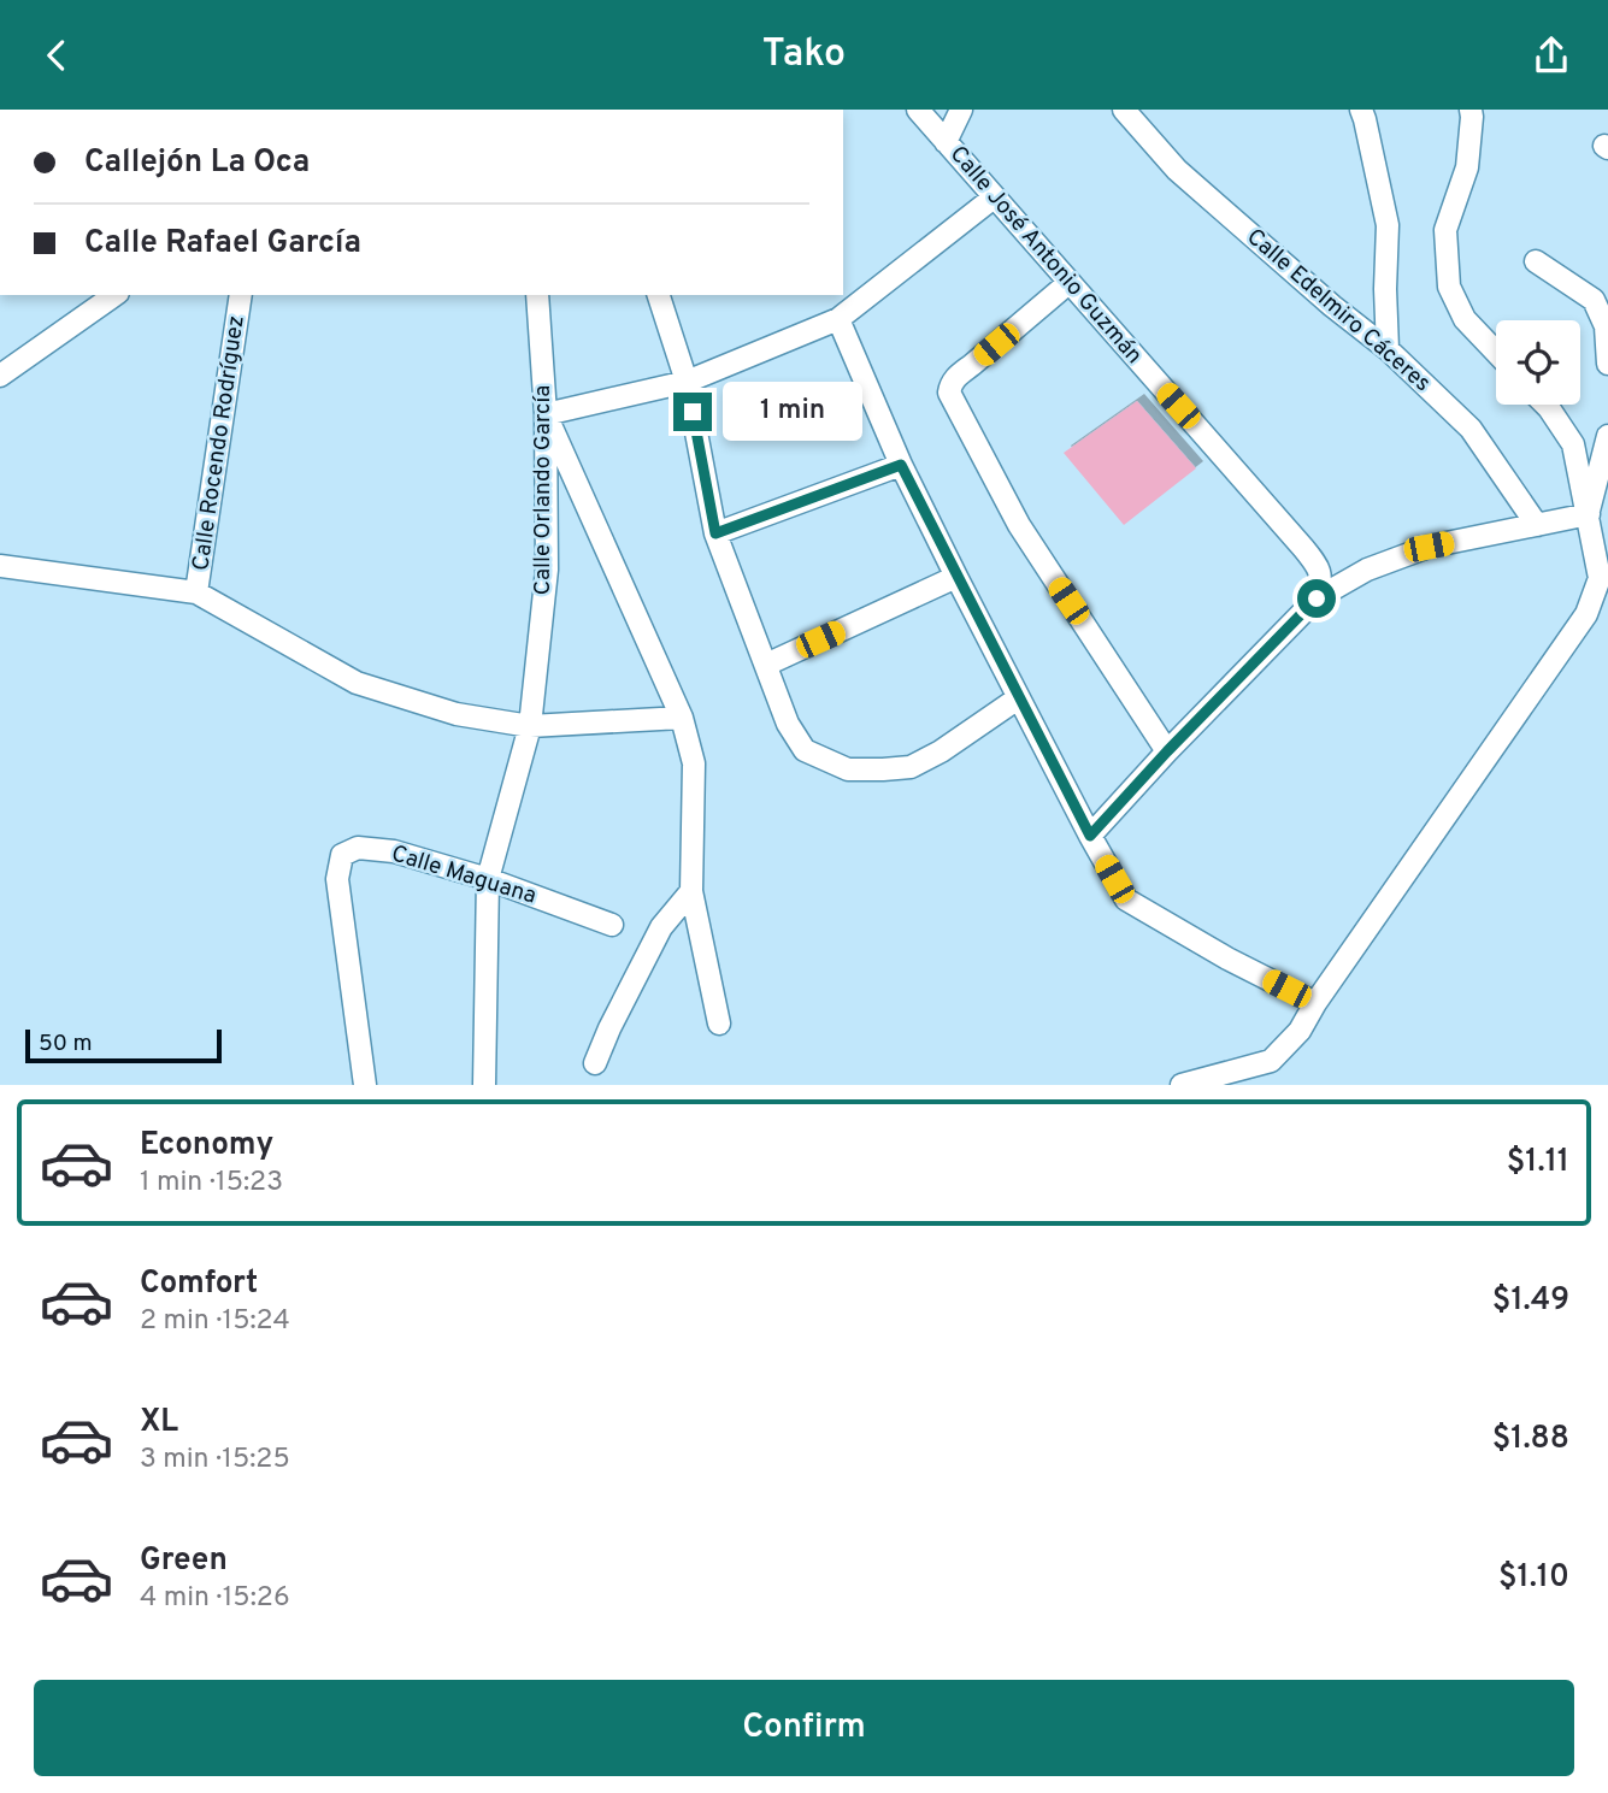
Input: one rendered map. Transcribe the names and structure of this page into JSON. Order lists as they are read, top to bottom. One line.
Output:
{"streets":{"street":["Calle José Antonio Guzmán","Calle Edelmiro Cáceres","Calle Rocendo Rodríguez","Calle Orlando García","Calle Maguana"]},"crossings":[["Calle Orlando García","Calle Maguana"]],"scale_bar":"50 m","page":{"header":"Tako","banner":["Callejón La Oca","Calle Rafael García"],"bubble":"1 min","scale":"50 m","list":[{"name":"Economy","note":"1 min · 15:23","value":"$1.11"},{"name":"Comfort","note":"2 min · 15:24","value":"$1.49"},{"name":"XL","note":"3 min · 15:25","value":"$1.88"},{"name":"Green","note":"4 min · 15:26","value":"$1.10"}],"buttons":"Confirm"}}
